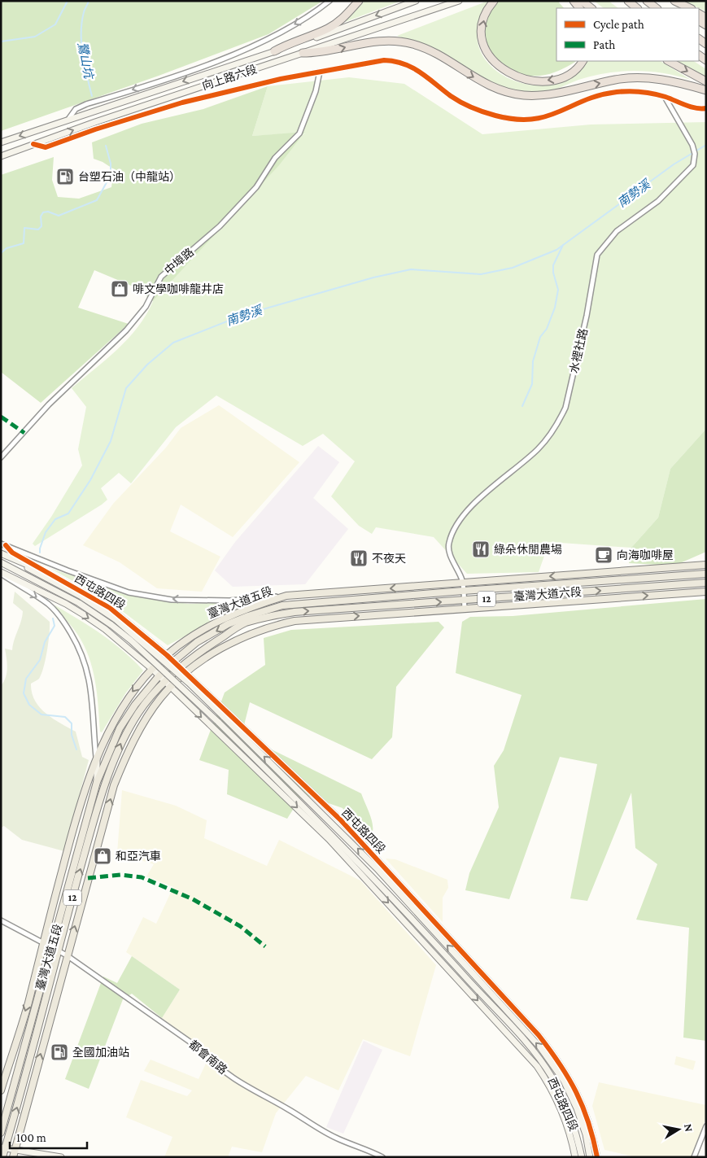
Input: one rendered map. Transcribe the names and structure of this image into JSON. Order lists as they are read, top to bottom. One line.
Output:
{"streets":{"main road":["臺灣大道六段","12","臺灣大道五段"],"street":["向上路六段","中埠路","水裡社路","西屯路四段","都會南路"]},"crossings":[["水裡社路","臺灣大道六段"],["西屯路四段","臺灣大道六段"],["西屯路四段","臺灣大道五段"],["臺灣大道六段","臺灣大道五段"],["臺灣大道五段","都會南路"]],"water":["鷺山坑","南勢溪"],"places":{"fuel station":["台塑石油（中龍站）","全國加油站"],"shop":["啡文學咖啡龍井店","和亞汽車"],"restaurant":["綠朵休閒農場","不夜天"],"cafe":["向海咖啡屋"]},"legend":["Cycle path","Path"],"scale_bar":"100 m","north":"right"}
